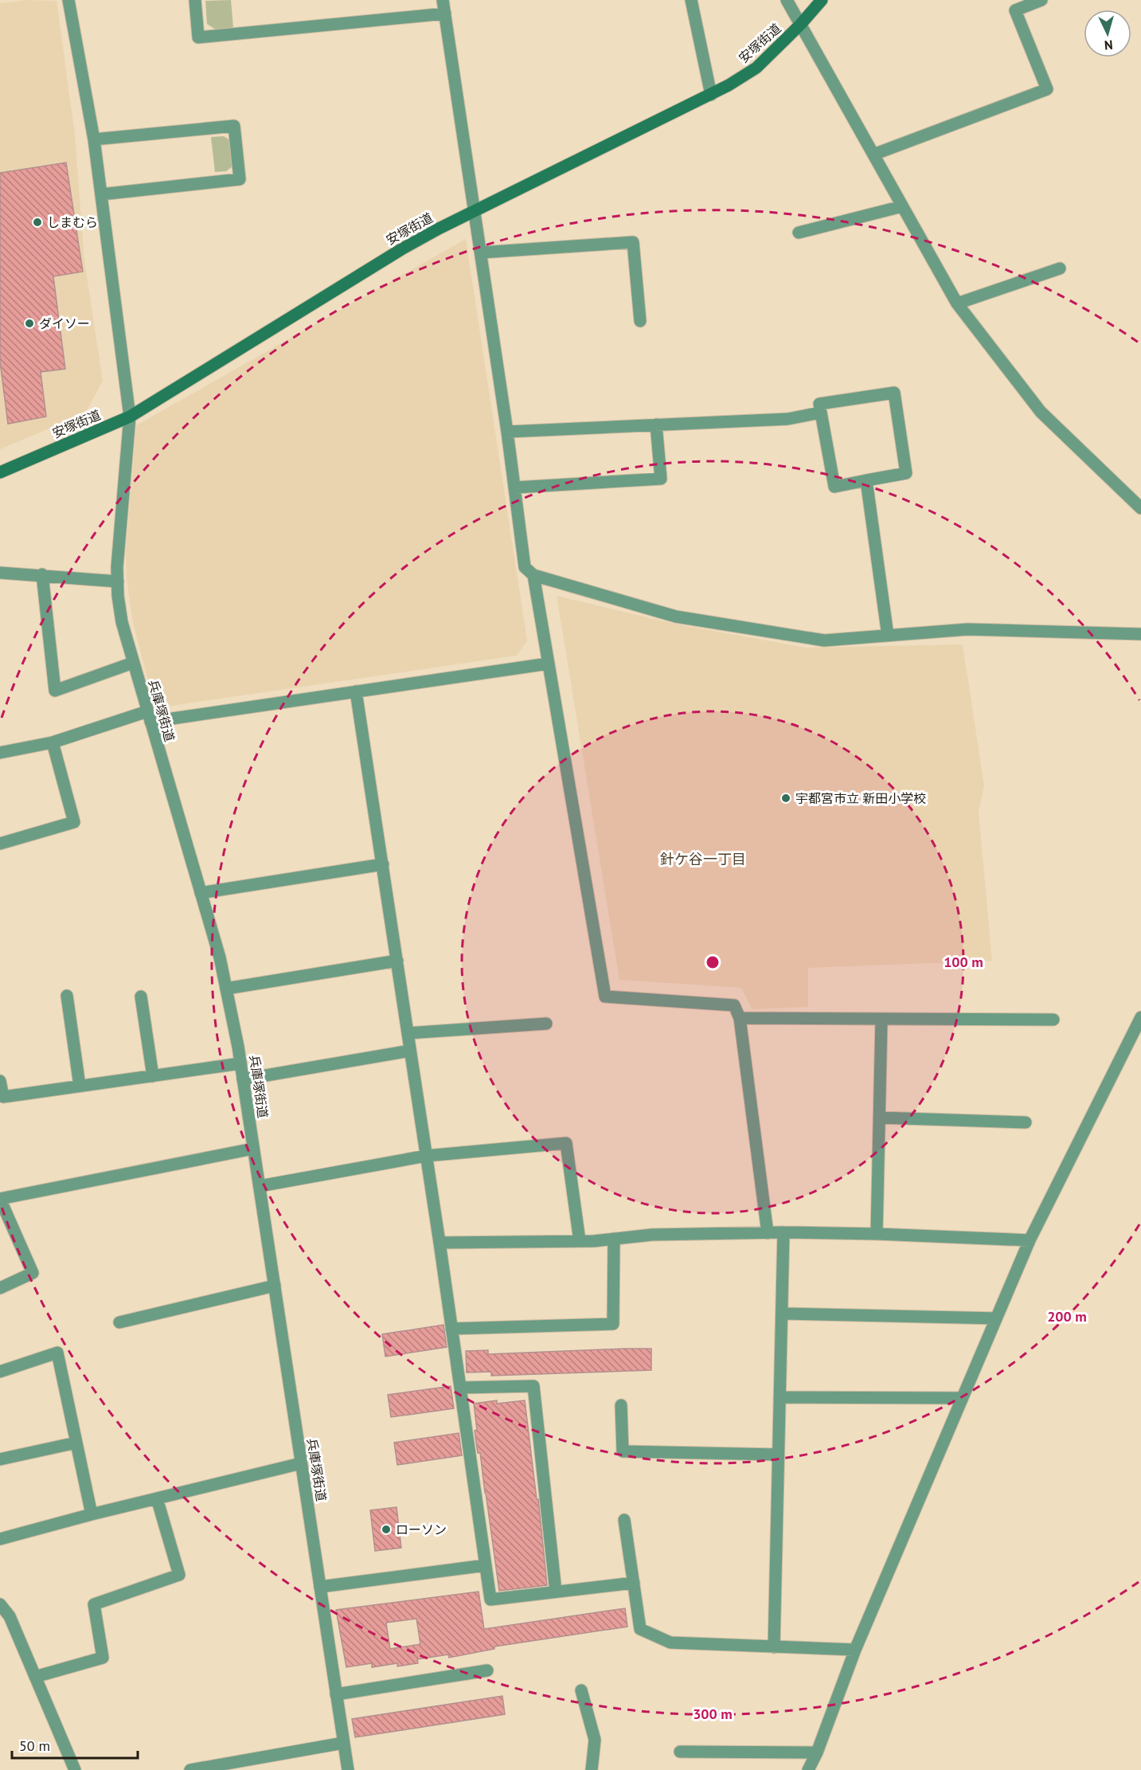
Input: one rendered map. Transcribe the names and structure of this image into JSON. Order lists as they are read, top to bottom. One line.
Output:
{"streets":{"main road":["安塚街道"],"street":["兵庫塚街道"]},"crossings":[["安塚街道","兵庫塚街道"]],"districts":["針ケ谷一丁目"],"places":["しまむら","ダイソー","宇都宮市立 新田小学校","ローソン"],"scale_bar":"50 m","north":"bottom","rings":["100 m","200 m","300 m"]}
